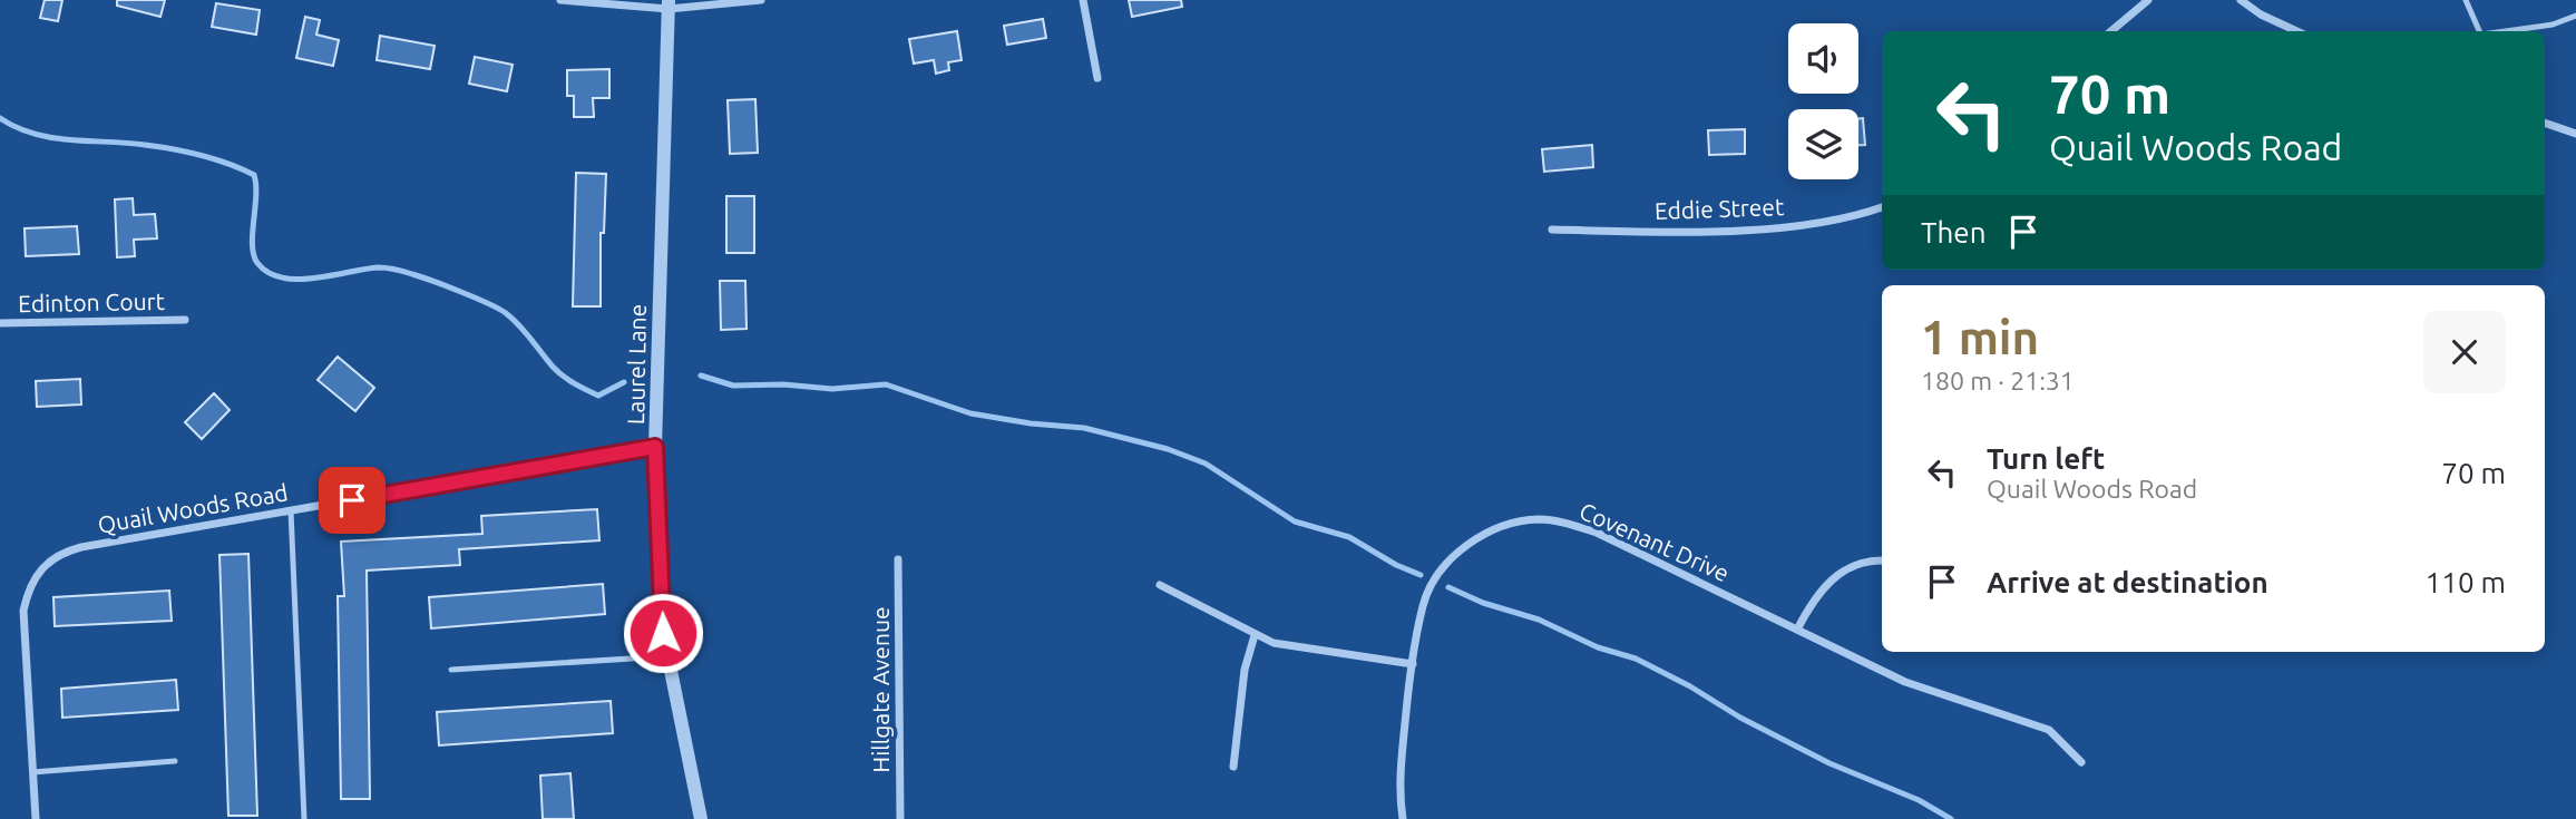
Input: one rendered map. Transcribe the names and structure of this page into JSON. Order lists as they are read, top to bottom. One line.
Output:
{"streets":{"street":["Eddie Street","Edinton Court","Laurel Lane","Quail Woods Road","Covenant Drive","Hillgate Avenue"]},"crossings":[["Laurel Lane","Quail Woods Road"]],"page":{"turn":["70 m","Quail Woods Road"],"then":"Then","heading":["1 min","180 m · 21:31"],"list":[{"name":"Turn left","note":"Quail Woods Road","value":"70 m"},{"name":"Arrive at destination","value":"110 m"}]}}
